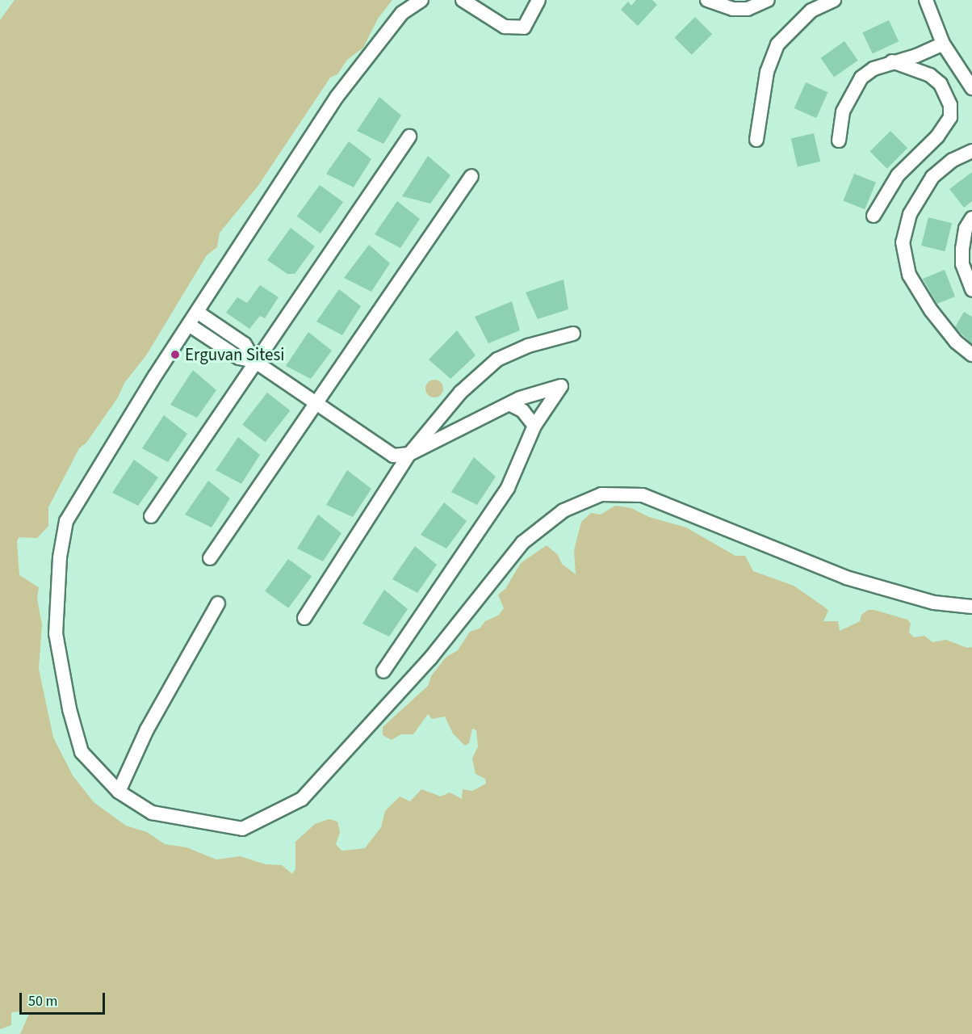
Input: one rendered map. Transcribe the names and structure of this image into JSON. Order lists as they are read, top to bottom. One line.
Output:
{"places":["Erguvan Sitesi"],"scale_bar":"50 m"}
